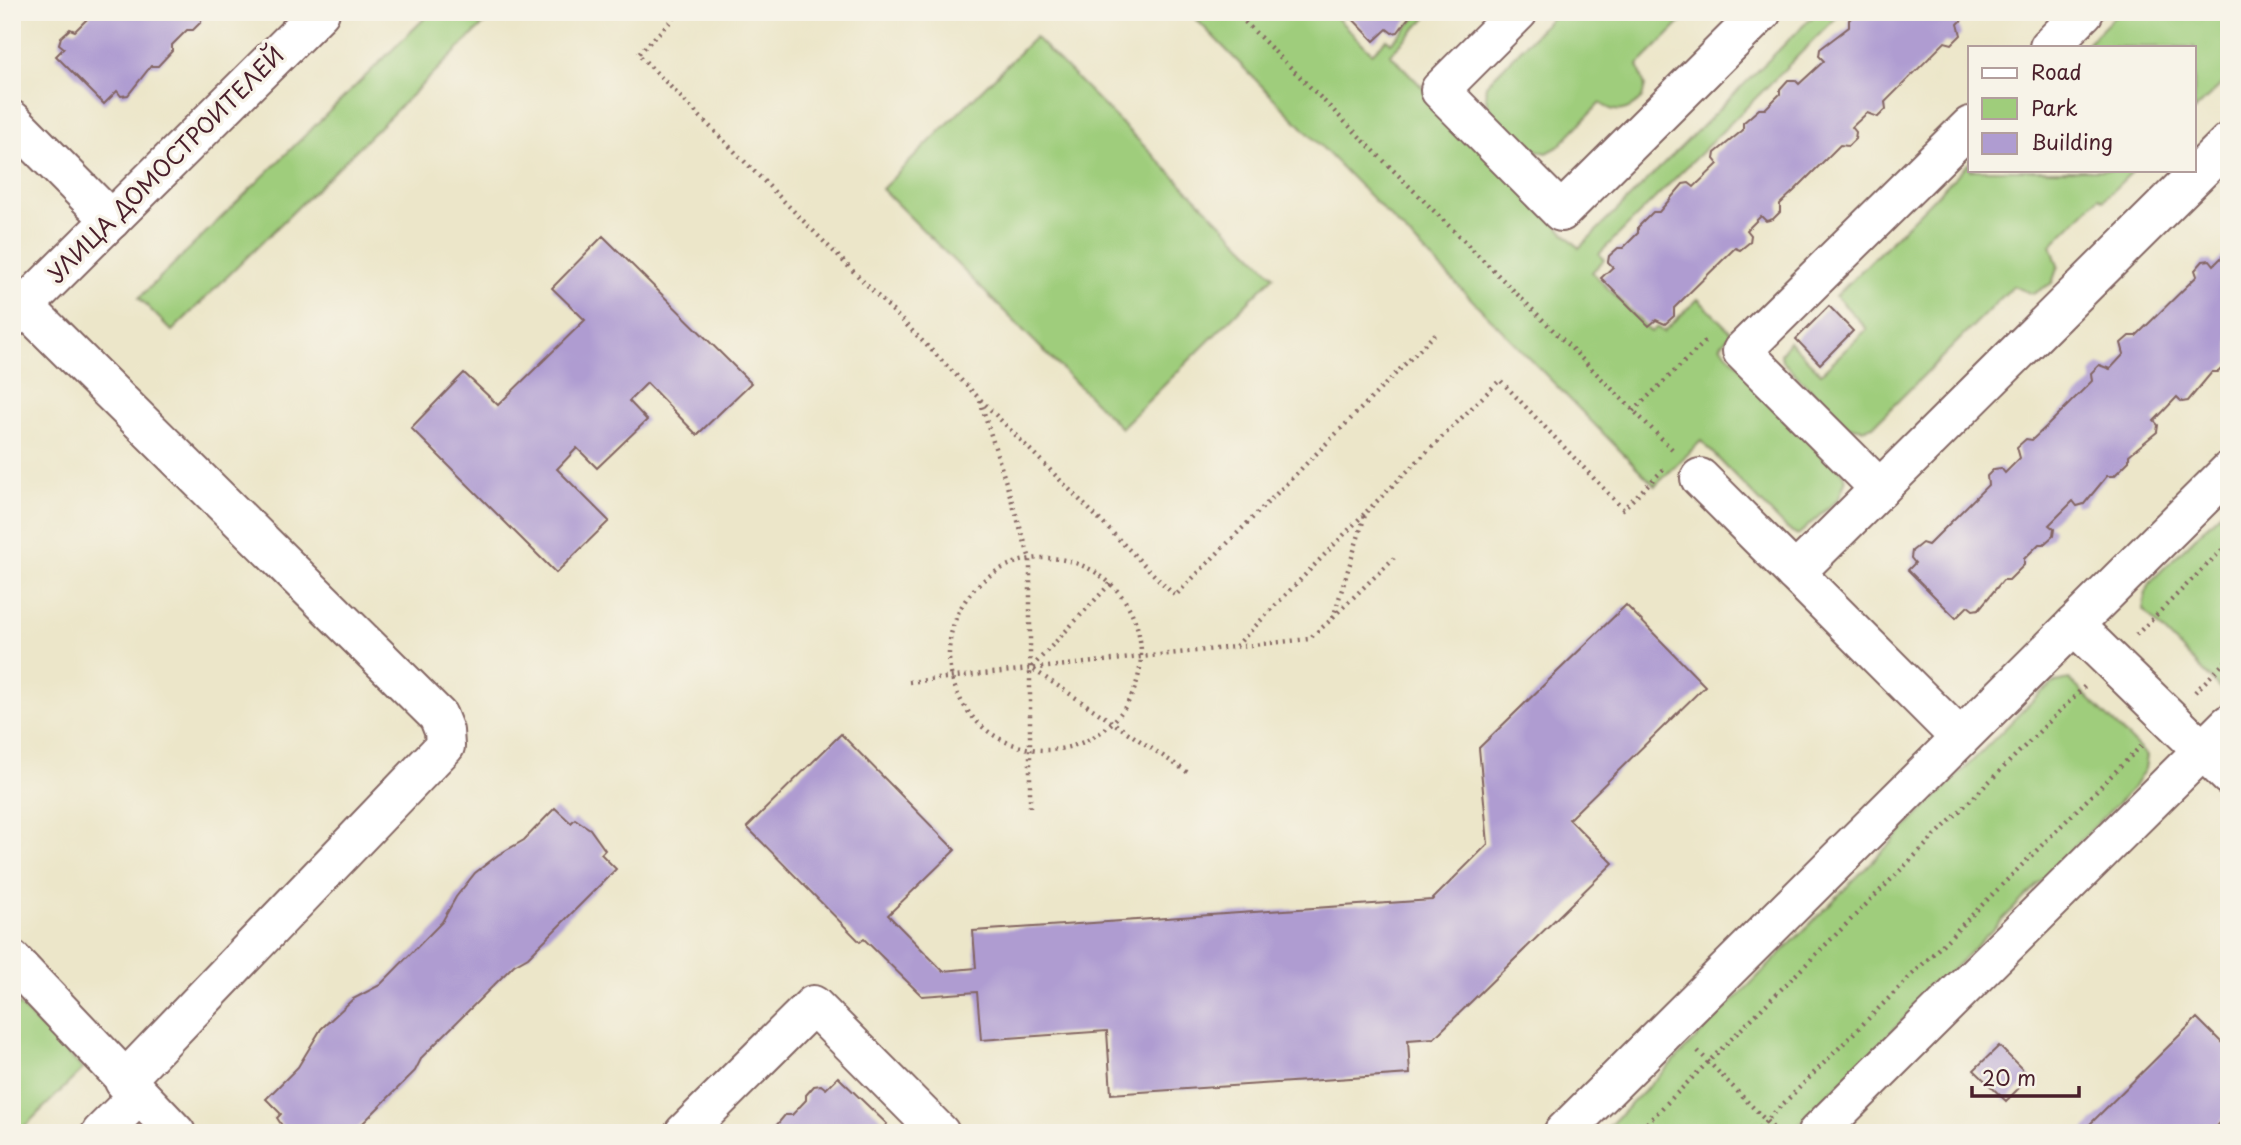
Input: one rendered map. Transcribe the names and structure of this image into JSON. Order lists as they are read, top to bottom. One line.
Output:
{"streets":{"street":["УЛИЦА ДОМОСТРОИТЕЛЕЙ"]},"legend":["Road","Park","Building"],"scale_bar":"20 m"}
